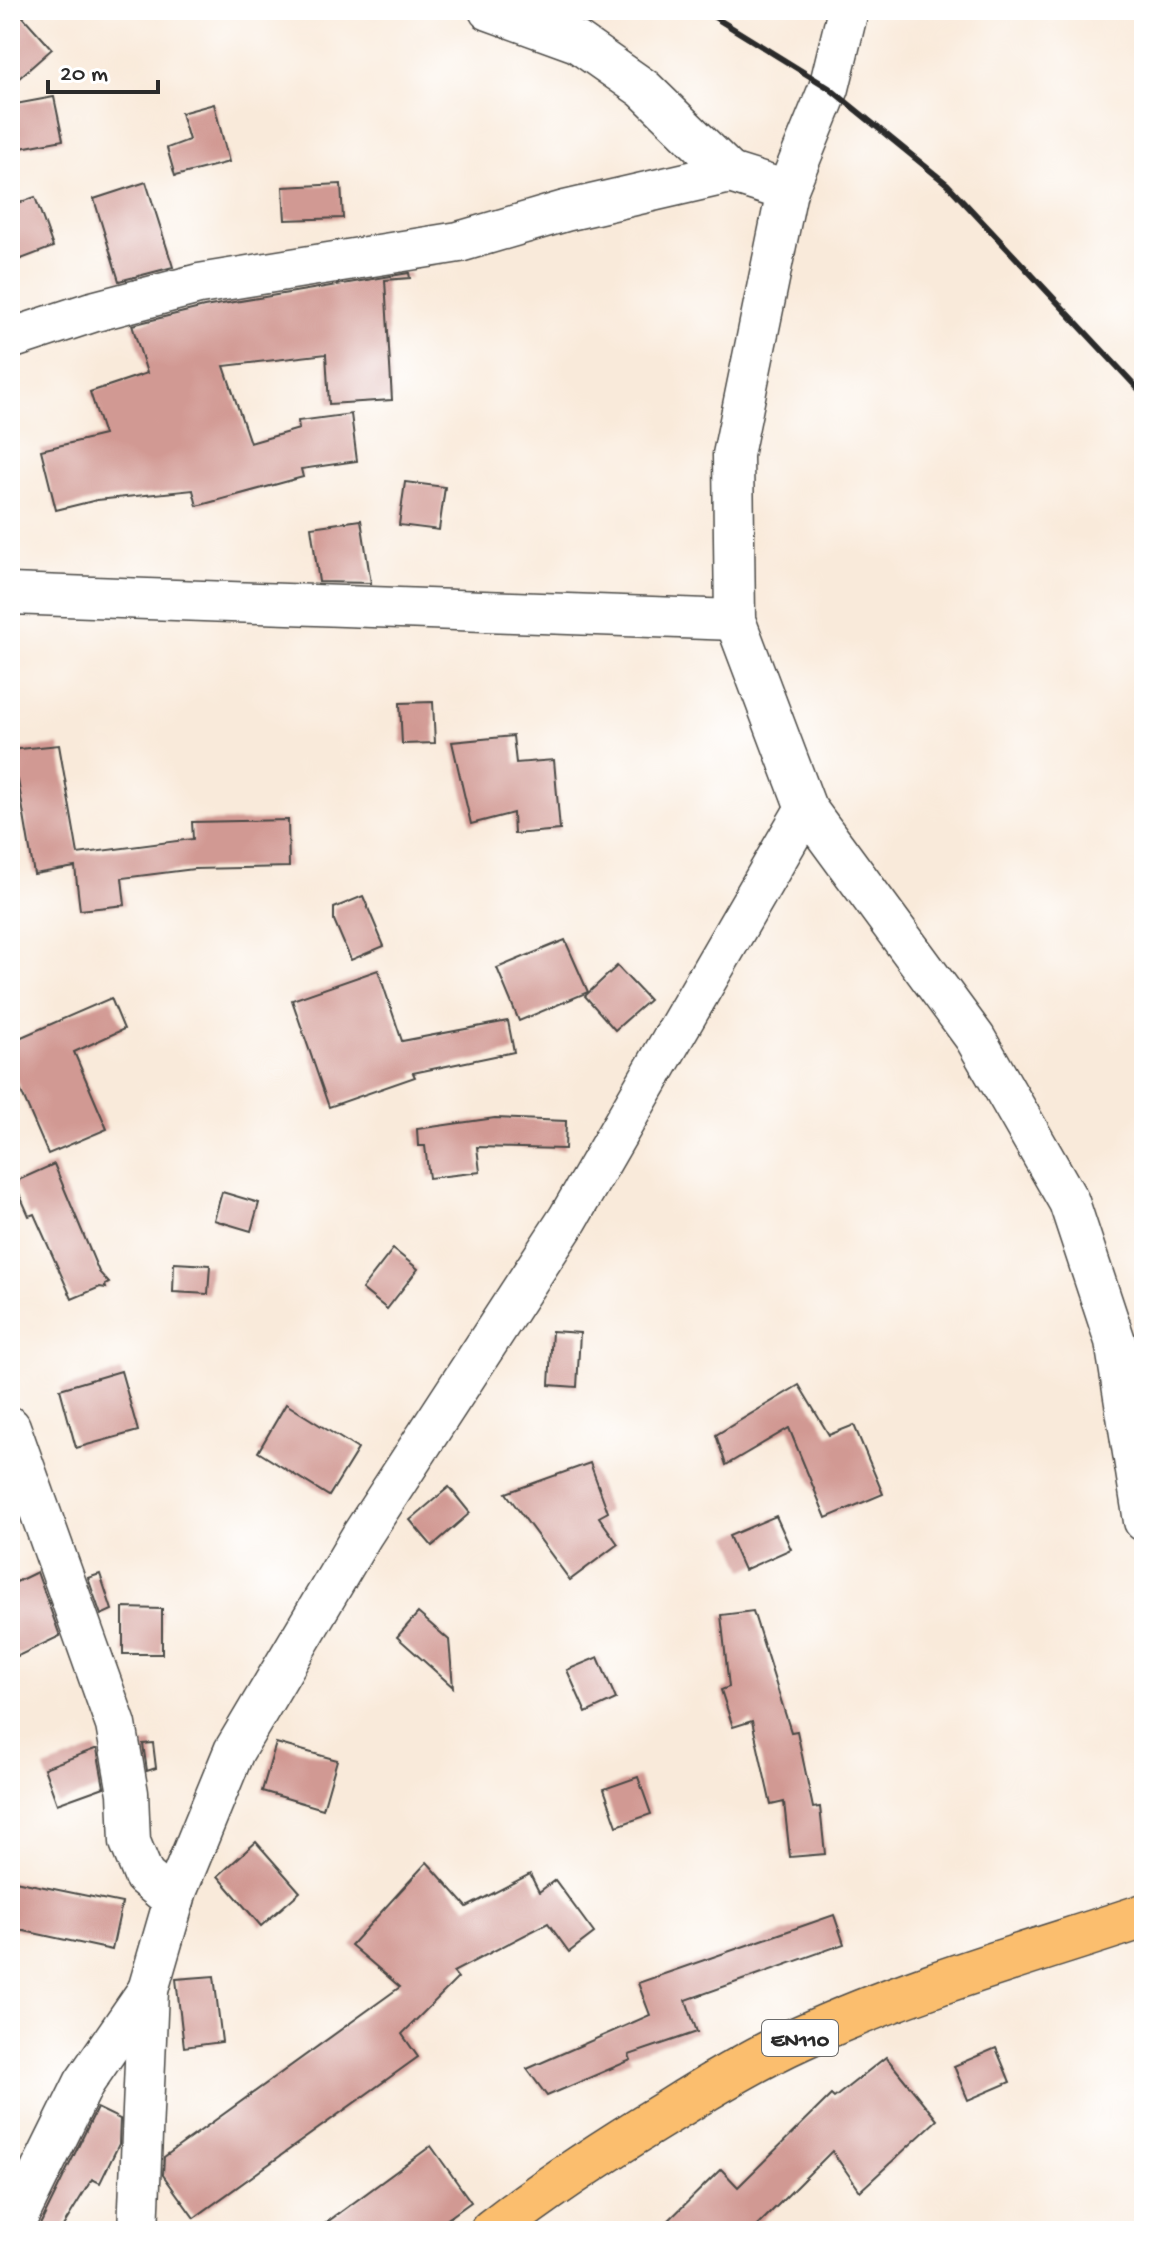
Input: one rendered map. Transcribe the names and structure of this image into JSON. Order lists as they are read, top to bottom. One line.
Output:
{"streets":{"main road":["EN110"]},"scale_bar":"20 m"}
